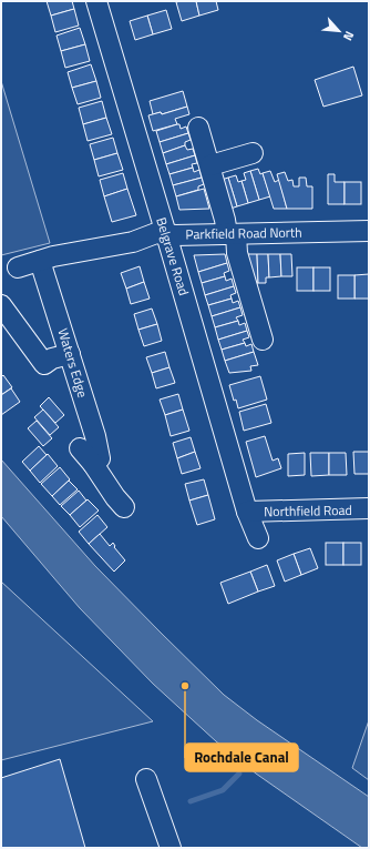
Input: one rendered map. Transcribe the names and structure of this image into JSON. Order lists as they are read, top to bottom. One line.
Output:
{"streets":{"street":["Parkfield Road North","Belgrave Road","Waters Edge","Northfield Road"]},"crossings":[["Parkfield Road North","Belgrave Road"],["Parkfield Road North","Waters Edge"],["Belgrave Road","Northfield Road"]],"places":["Rochdale Canal"],"north":"bottom right"}
